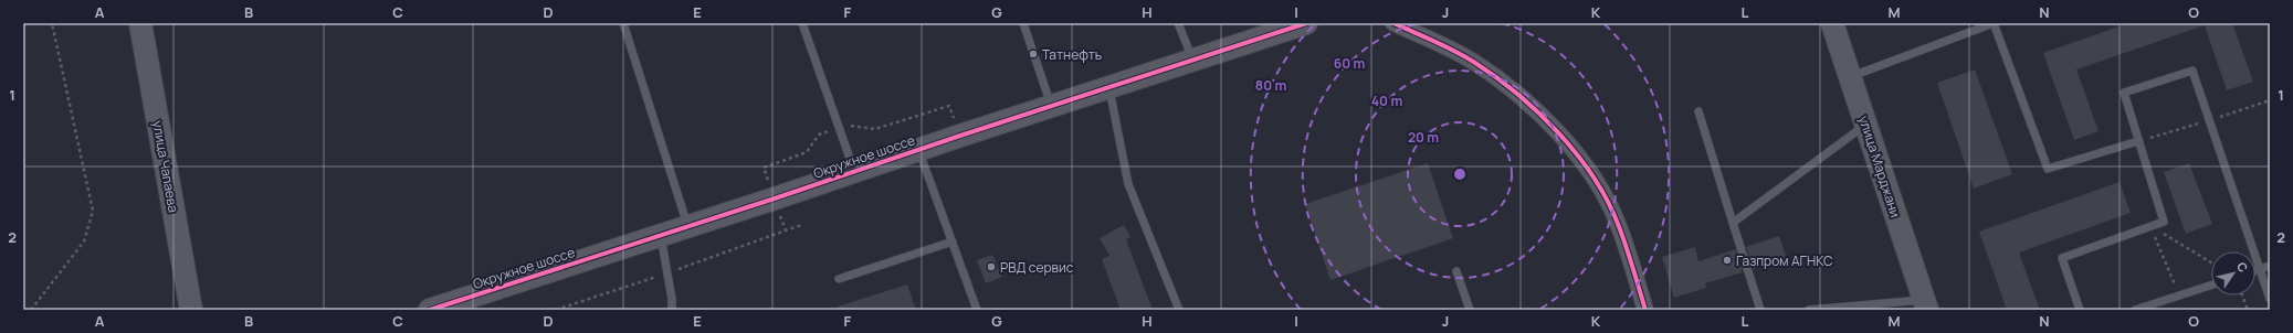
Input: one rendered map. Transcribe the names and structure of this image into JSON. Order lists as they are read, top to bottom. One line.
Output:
{"streets":{"street":["Окружное шоссе","улица Чапаева","улица Марджани"]},"places":["Татнефть","Газпром АГНКС","РВД сервис"],"north":"top right","grid":{"columns":["A","B","C","D","E","F","G","H","I","J","K","L","M","N","O"],"rows":["1","2"]},"rings":["60 m","80 m","40 m","20 m"]}
